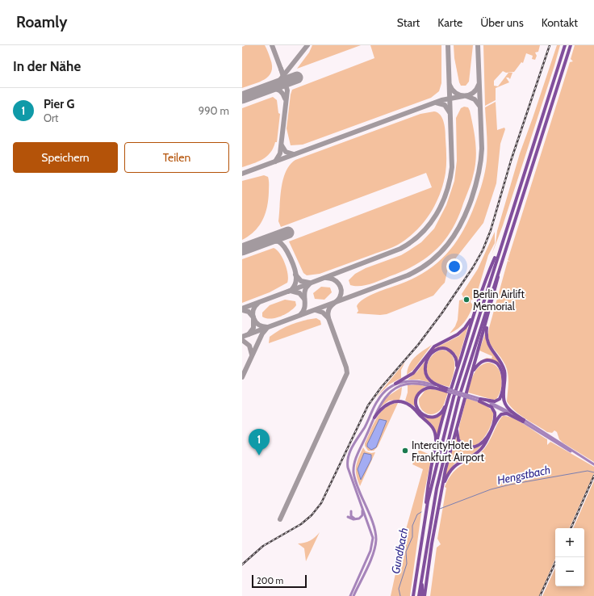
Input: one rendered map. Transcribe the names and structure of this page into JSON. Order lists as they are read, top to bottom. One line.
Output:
{"water":["Hengstbach","Gundbach"],"places":["Berlin Airlift Memorial","IntercityHotel Frankfurt Airport"],"scale_bar":"200 m","page":{"header":"Roamly","nav":["Start","Karte","Über uns","Kontakt"],"heading":"In der Nähe","list":[{"mark":"1","name":"Pier G","note":"Ort","value":"990 m"}],"buttons":["Speichern","Teilen"],"pins":"1","map_buttons":["+","−"],"scale":"200 m"}}
